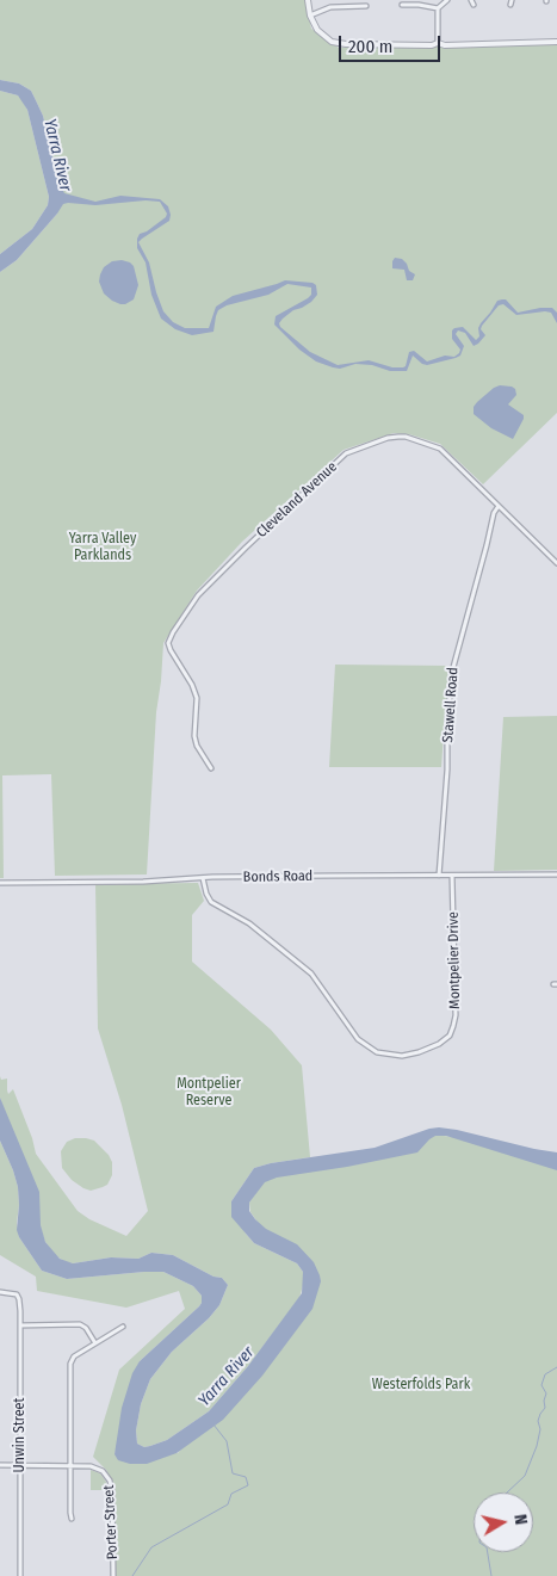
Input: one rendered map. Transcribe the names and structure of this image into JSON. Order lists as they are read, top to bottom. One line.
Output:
{"streets":{"street":["Cleveland Avenue","Stawell Road","Bonds Road","Montpelier Drive","Unwin Street","Porter Street"]},"crossings":[["Cleveland Avenue","Stawell Road"],["Stawell Road","Bonds Road"],["Bonds Road","Montpelier Drive"]],"water":["Yarra River"],"parks":["Yarra Valley Parklands","Montpelier Reserve","Westerfolds Park"],"scale_bar":"200 m","north":"right"}
